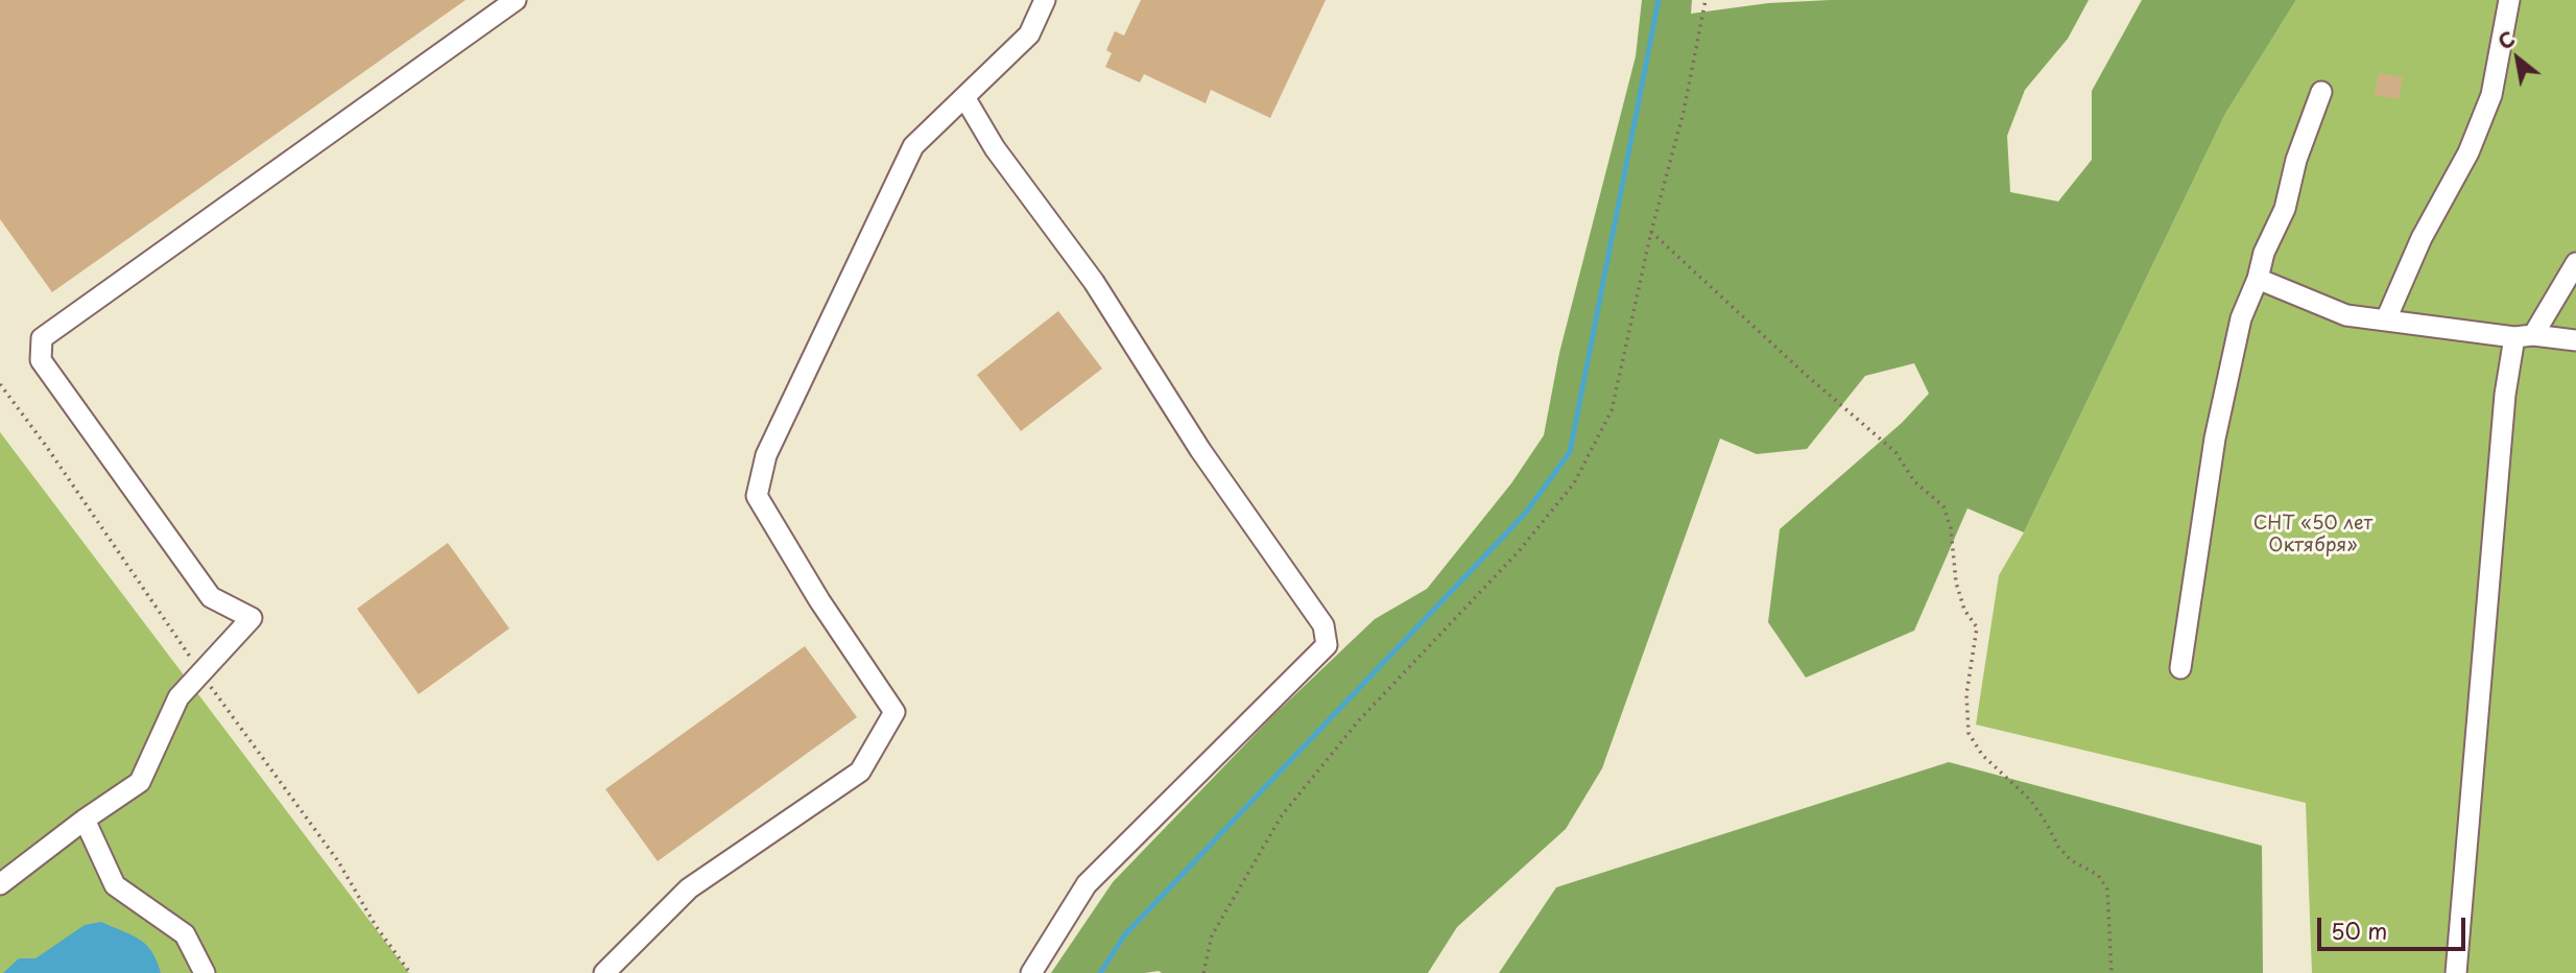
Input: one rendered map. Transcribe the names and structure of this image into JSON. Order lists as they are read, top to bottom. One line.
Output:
{"parks":["СНТ «50 лет Октября»"],"scale_bar":"50 m","north":"top left"}
